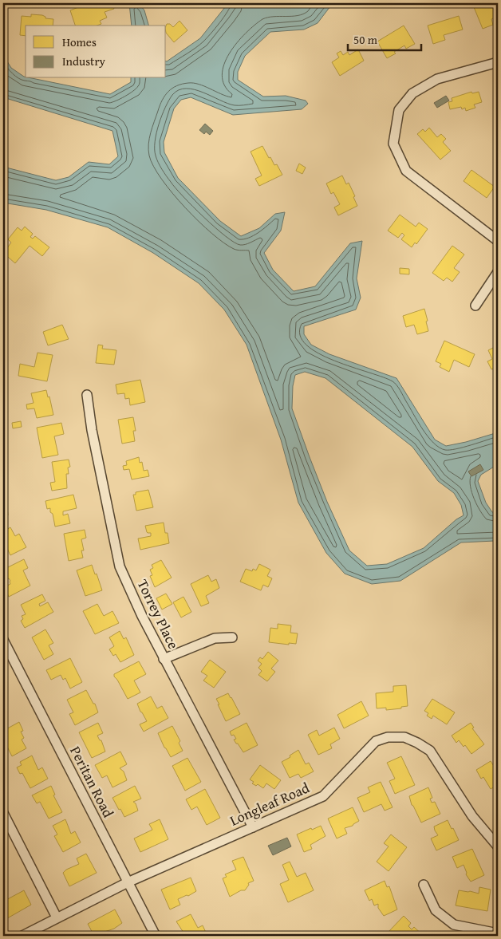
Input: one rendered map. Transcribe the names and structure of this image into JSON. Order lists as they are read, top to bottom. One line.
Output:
{"streets":{"street":["Torrey Place","Peritan Road","Longleaf Road"]},"crossings":[["Torrey Place","Longleaf Road"],["Peritan Road","Longleaf Road"]],"legend":["Homes","Industry"],"scale_bar":"50 m"}
